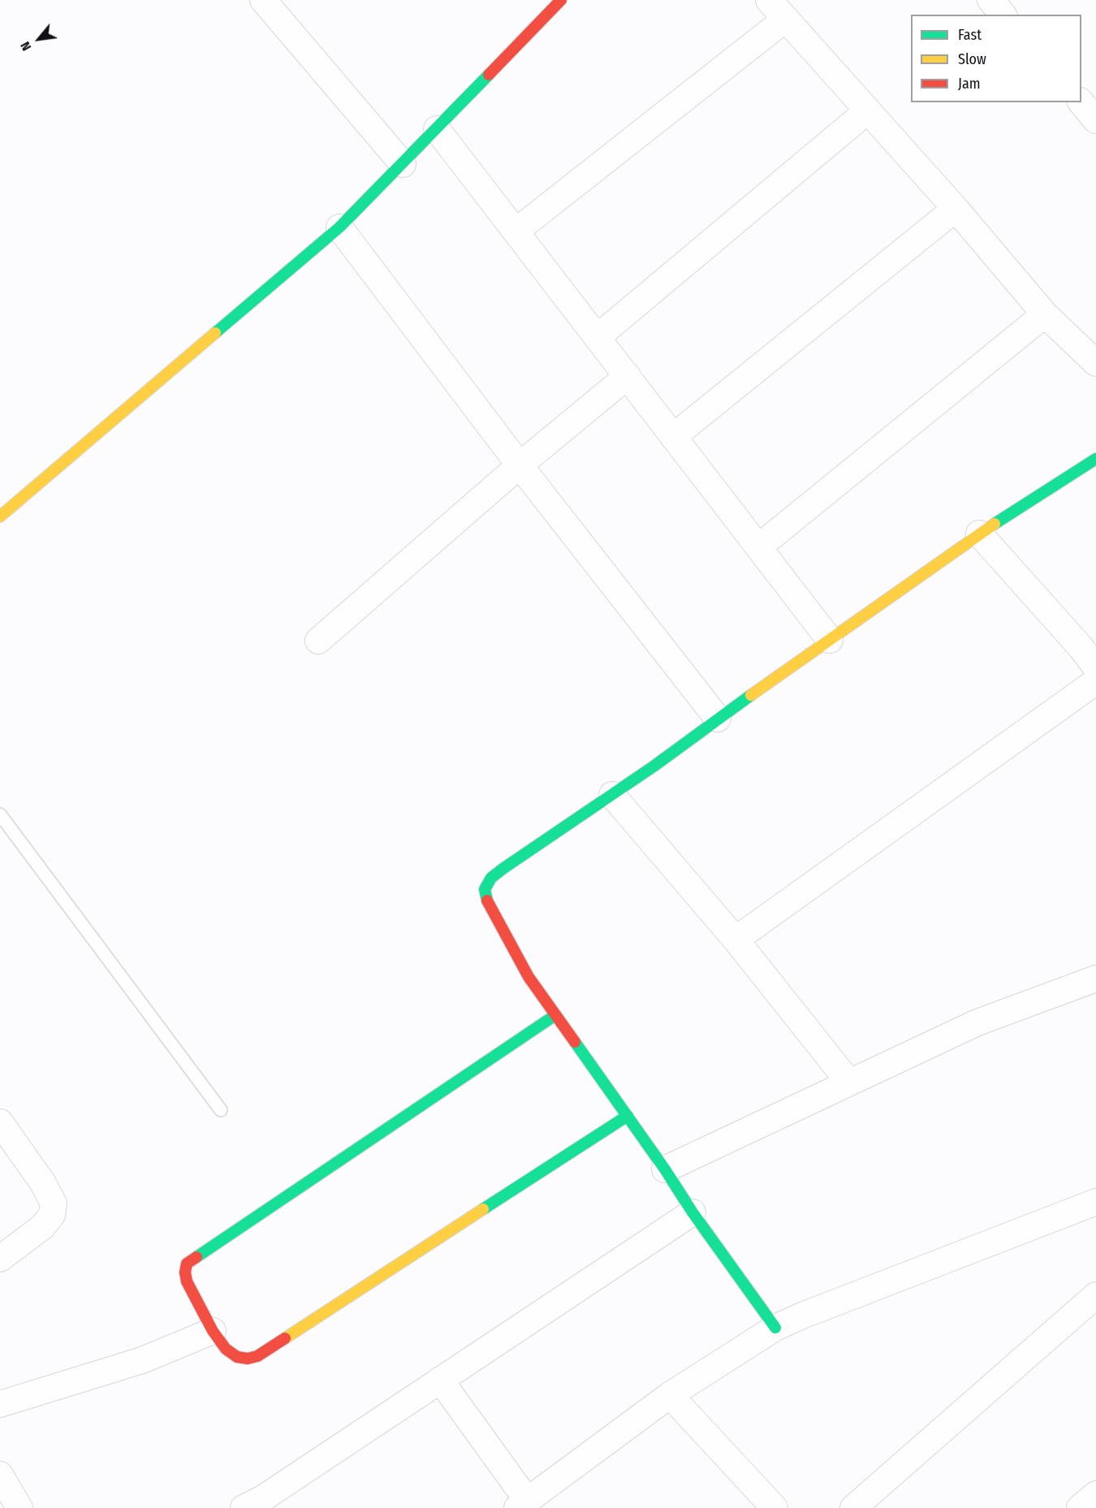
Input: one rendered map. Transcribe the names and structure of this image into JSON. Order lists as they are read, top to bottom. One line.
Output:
{"legend":["Fast","Slow","Jam"],"north":"bottom left"}
